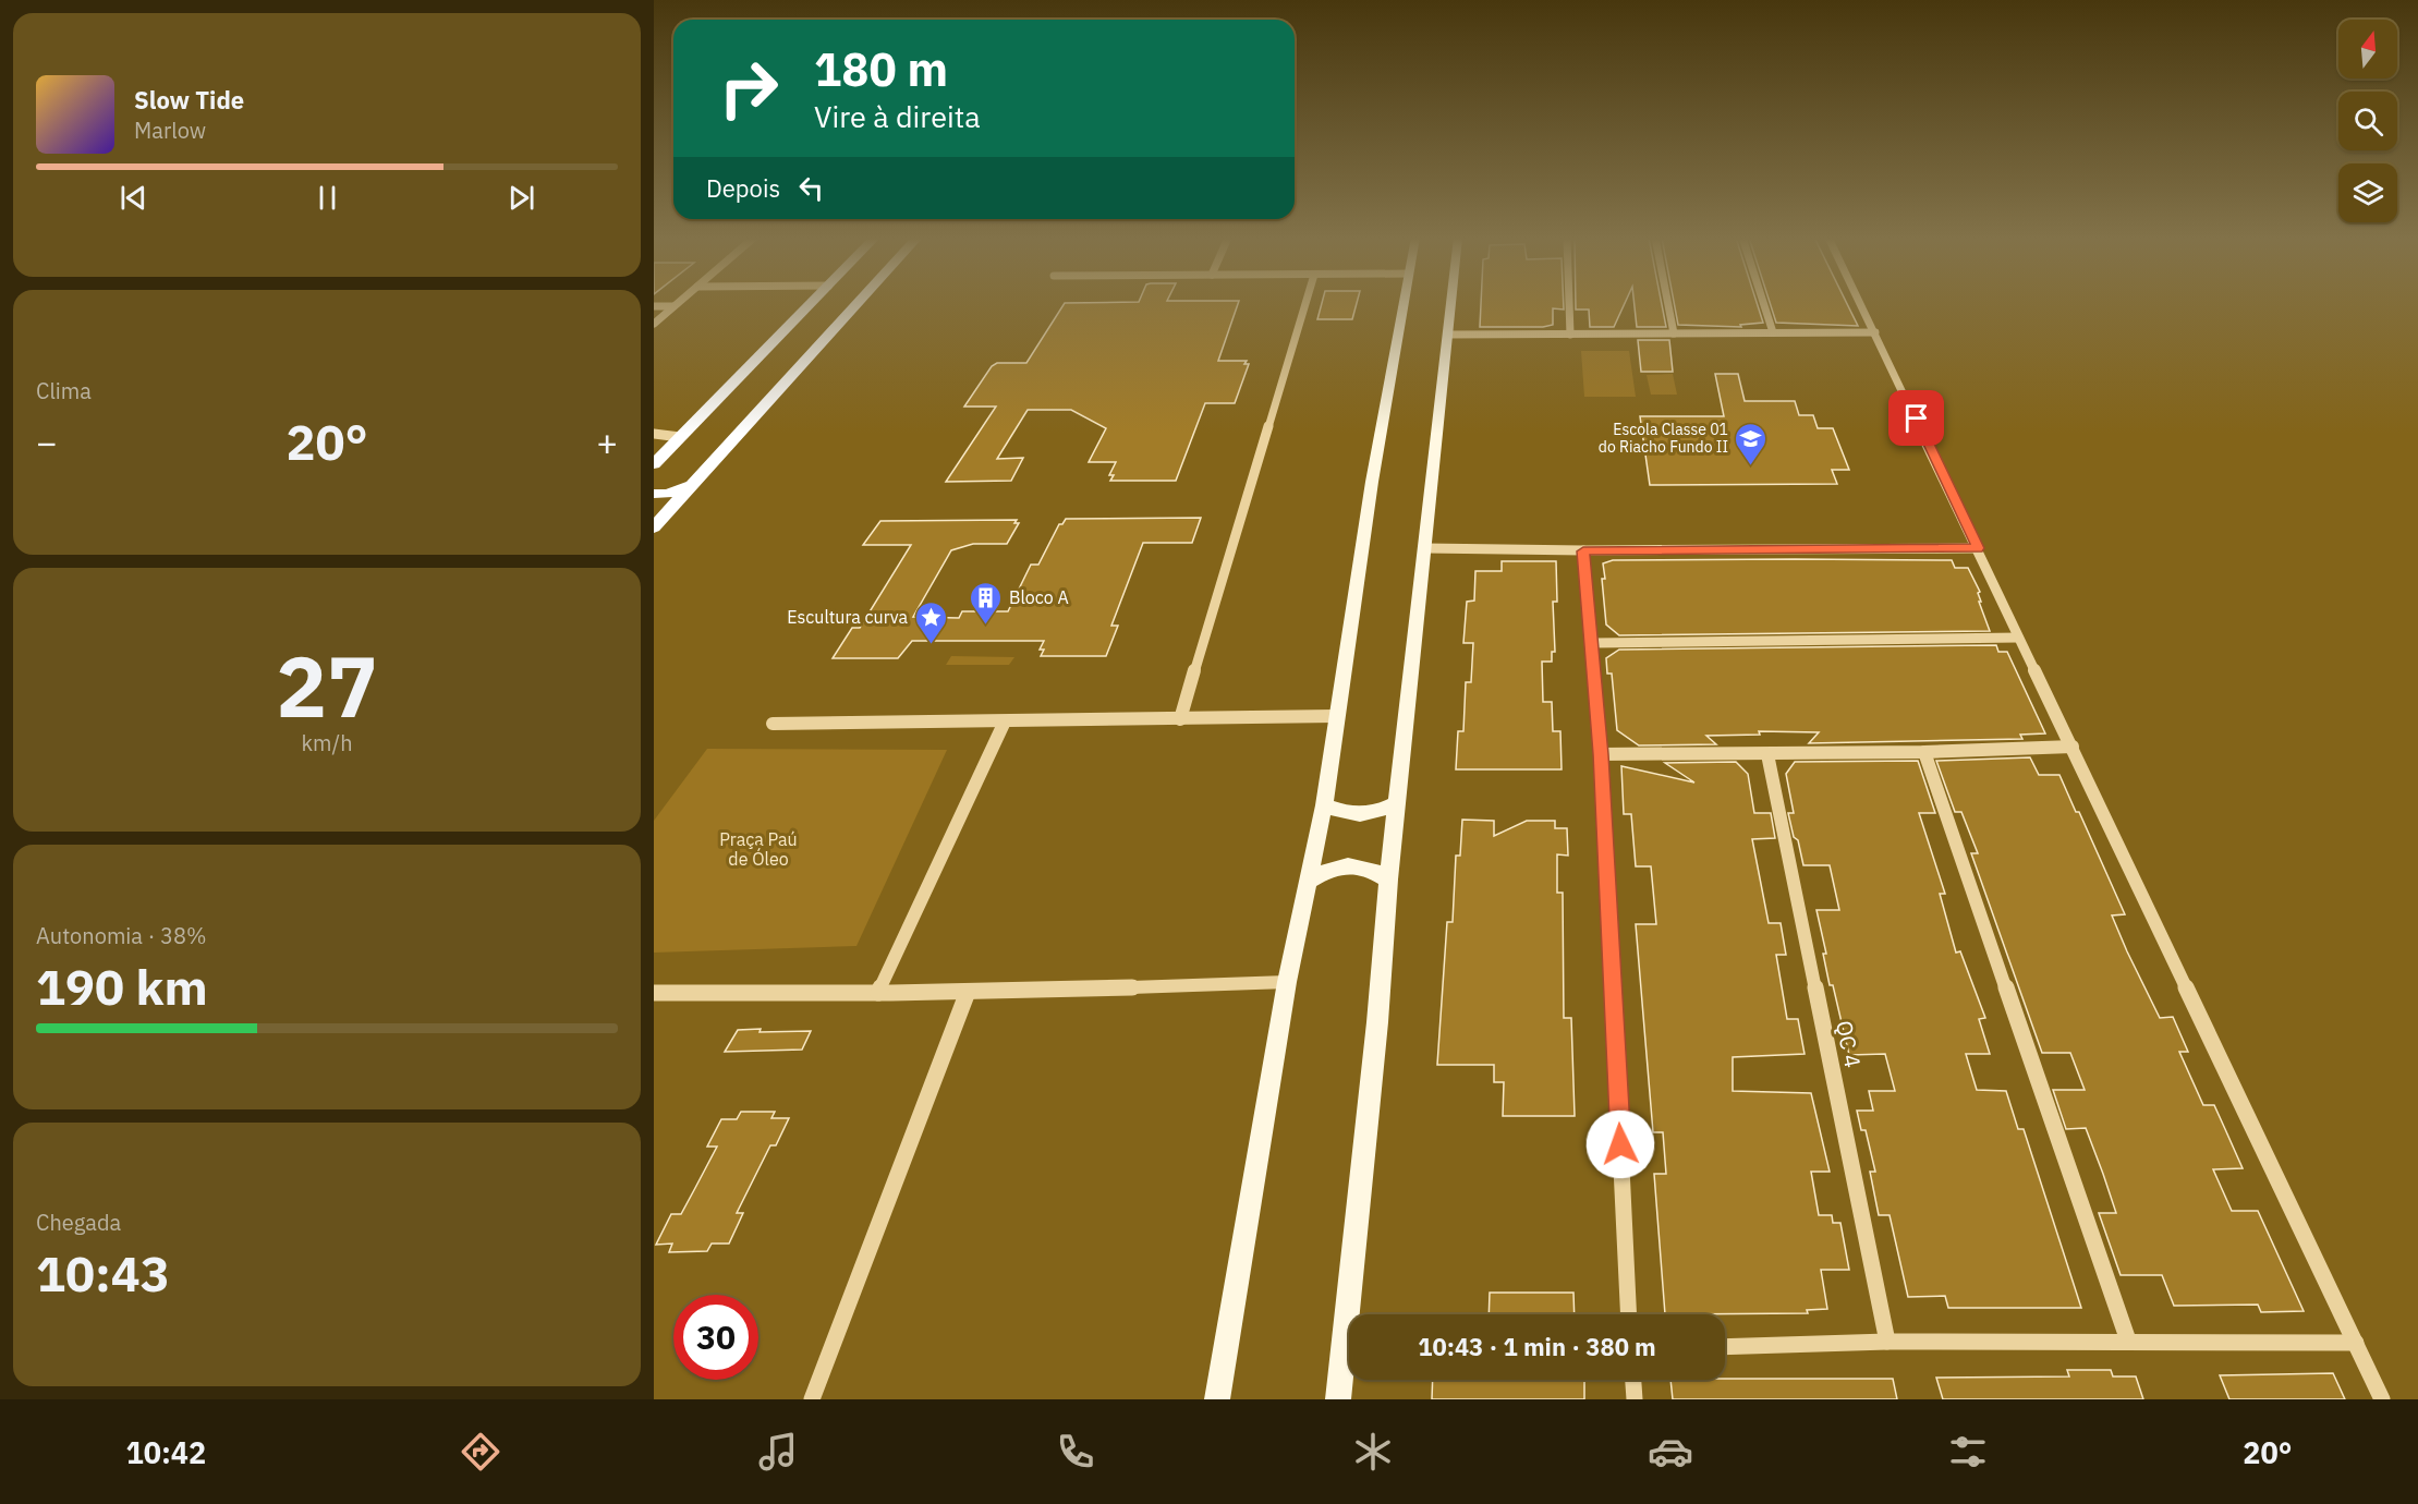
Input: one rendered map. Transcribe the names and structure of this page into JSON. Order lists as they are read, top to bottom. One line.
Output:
{"streets":{"street":["QC 4"]},"parks":["Praça Paú de Óleo"],"places":{"school or university":["Escola Classe 01 do Riacho Fundo II"],"building":["Bloco A"],"place":["Escultura curva"]},"north":"top","page":{"turn":["180 m","Vire à direita"],"song":["Slow Tide","Marlow"],"then":"Depois","tile":["Clima",["27","km/h"],["Autonomia · 38%","190 km"],["Chegada","10:43"]],"heat":["−","20°","+"],"limit":"30","trip":"10:43 · 1 min · 380 m","tabs":["10:42","20°"]}}
